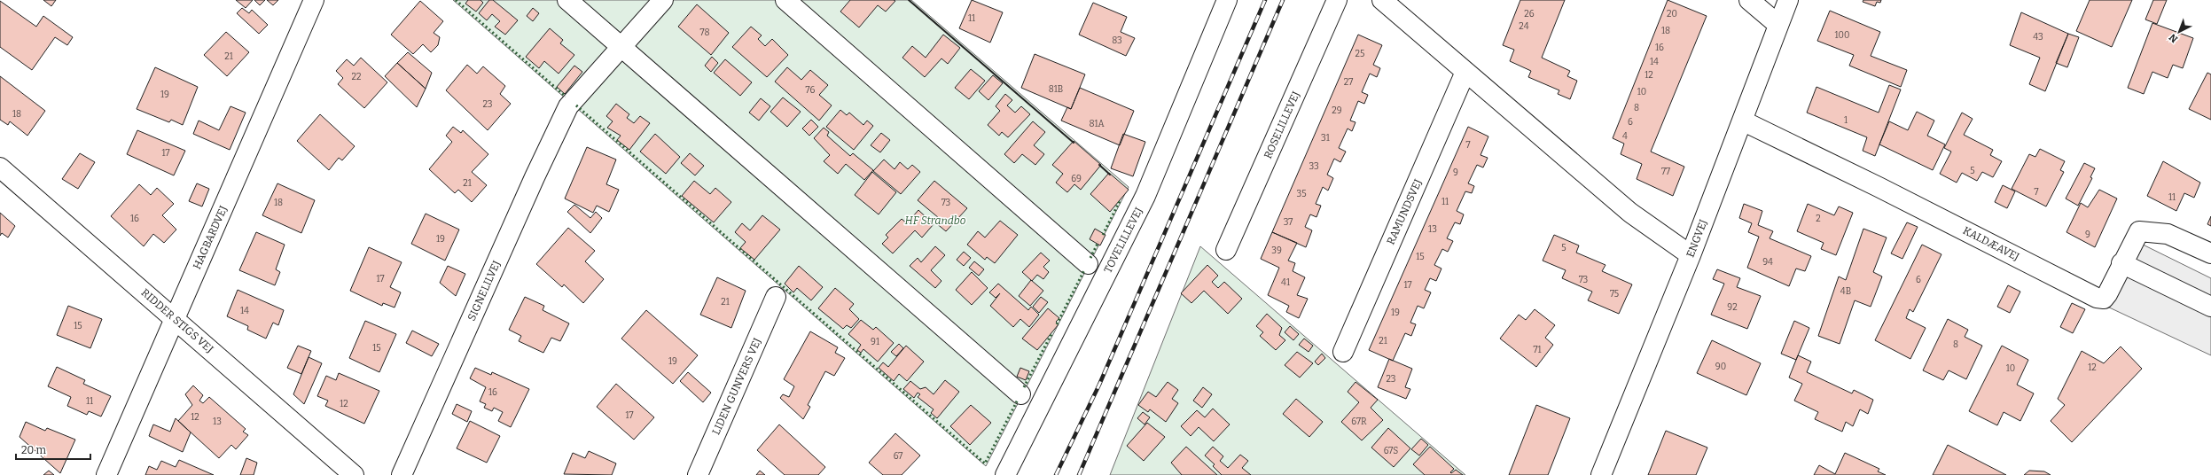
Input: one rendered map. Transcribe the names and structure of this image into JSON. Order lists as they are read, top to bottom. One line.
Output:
{"streets":{"street":["ROSELILLEVEJ","RAMUNDSVEJ","HAGBARDVEJ","ENGVEJ","TOVELILLEVEJ","KALDÆAVEJ","SIGNELILVEJ","RIDDER STIGS VEJ","LIDEN GUNVERS VEJ"]},"crossings":[["HAGBARDVEJ","RIDDER STIGS VEJ"],["ENGVEJ","KALDÆAVEJ"]],"parks":["HF Strandbo"],"house_numbers":["26","20","11","24","18","78","100","43","83","16","25","21","14","12","22","27","81B","76","10","19","23","8","29","18","1","6","81A","4","31","7","17","33","5","77","9","69","21","7","35","11","11","18","73","16","2","37","13","9","19","5","39","15","94","17","73","6","41","17","4B","75","21","92","14","19","15","21","91","8","15","71","19","90","12","10","23","16","11","12","17","12","13","67R","67S","67"],"scale_bar":"20 m","north":"bottom left"}
